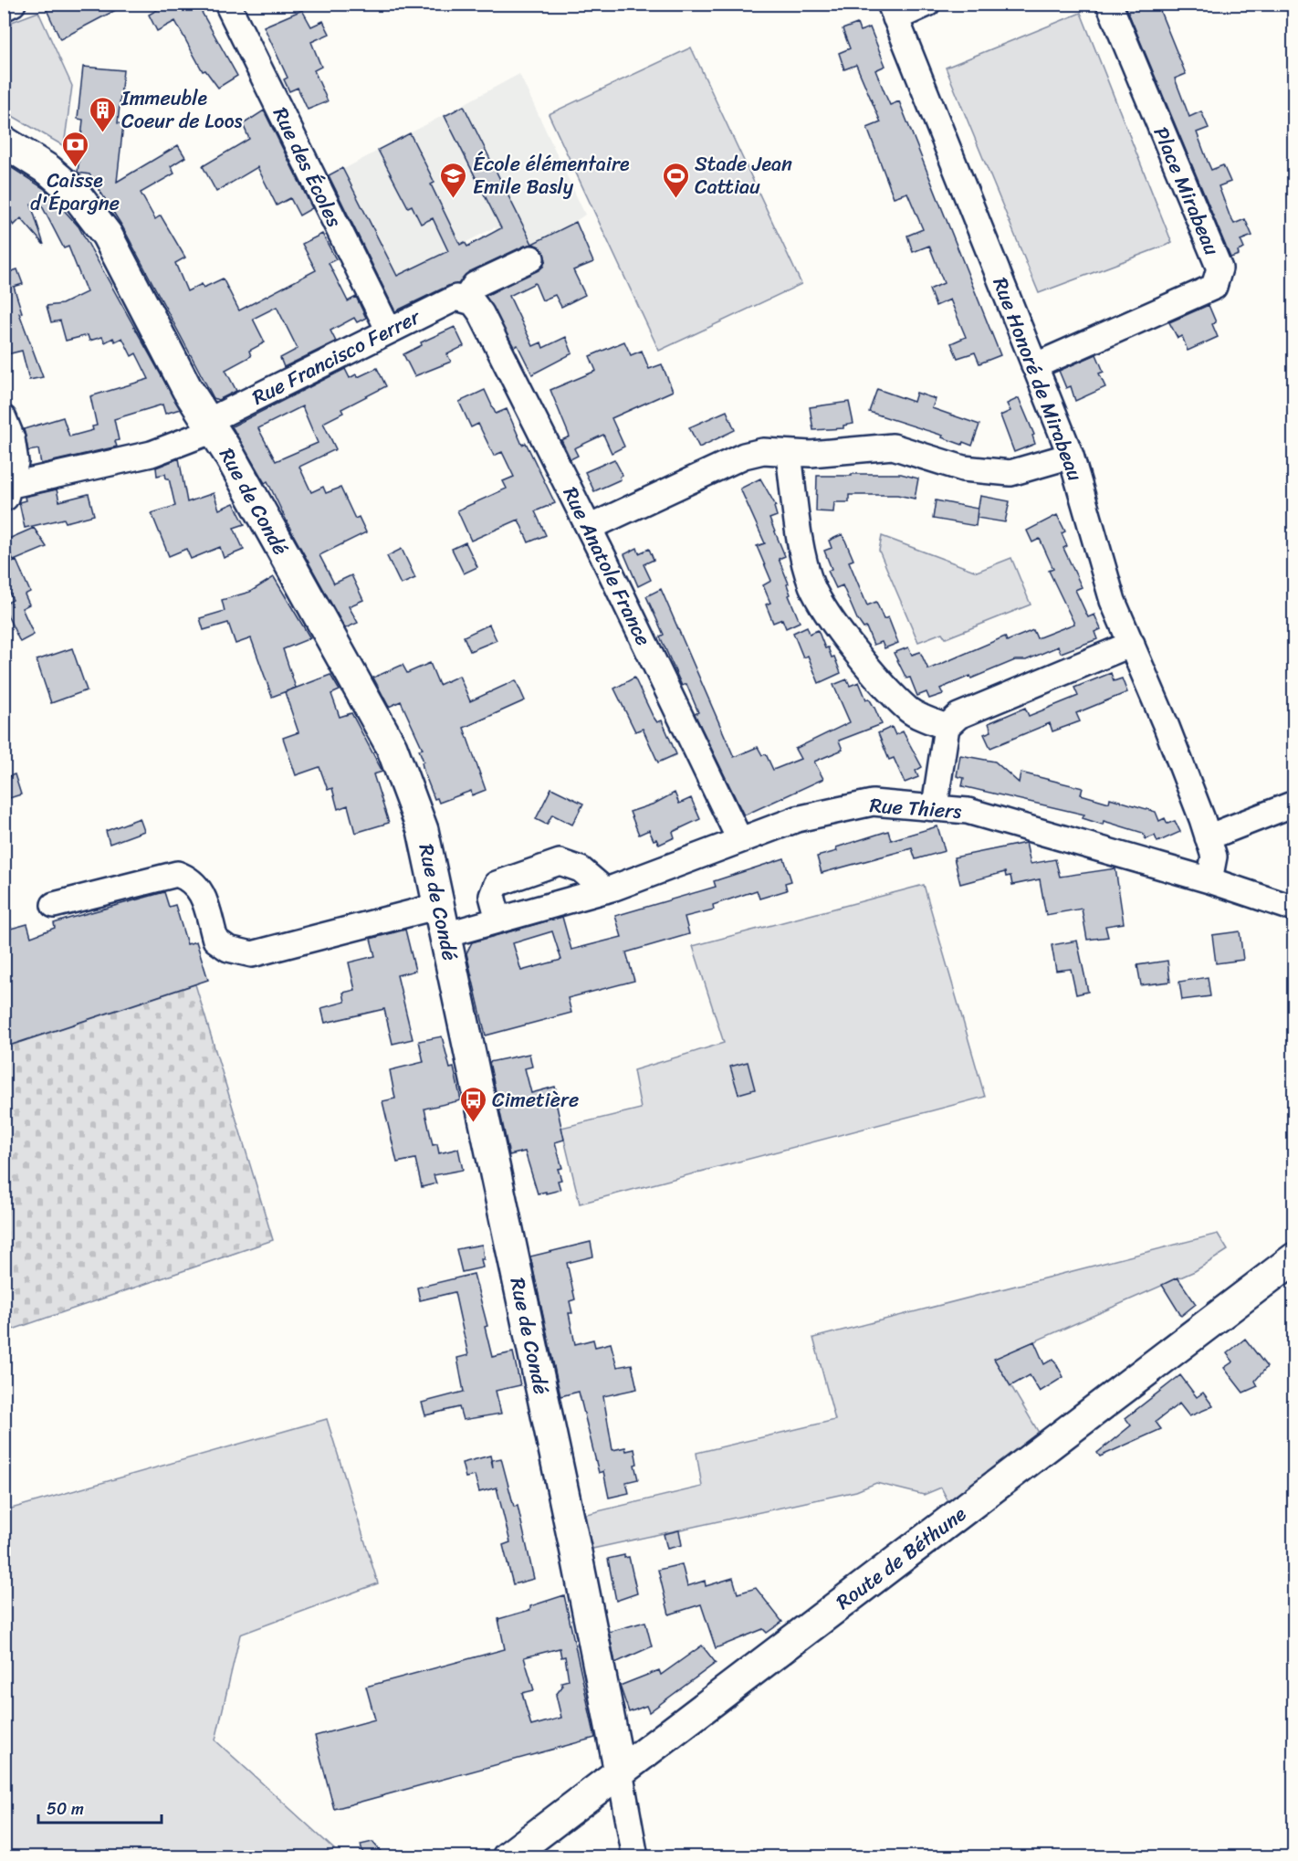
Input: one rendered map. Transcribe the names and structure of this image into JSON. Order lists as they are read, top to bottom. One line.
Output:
{"streets":{"main road":["Rue de Condé","Route de Béthune"],"street":["Rue des Écoles","Place Mirabeau","Rue Francisco Ferrer","Rue Honoré de Mirabeau","Rue Anatole France","Rue Thiers"]},"crossings":[["Rue des Écoles","Rue Francisco Ferrer"],["Place Mirabeau","Rue Honoré de Mirabeau"],["Rue Francisco Ferrer","Rue de Condé"],["Rue Francisco Ferrer","Rue Anatole France"],["Rue Honoré de Mirabeau","Rue Thiers"],["Rue de Condé","Rue Thiers"],["Rue de Condé","Route de Béthune"],["Rue Anatole France","Rue Thiers"]],"places":{"building":["Immeuble Coeur de Loos"],"bank":["Caisse d'Épargne"],"school or university":["École élémentaire Emile Basly"],"sports":["Stade Jean Cattiau"],"bus stop":["Cimetière"]},"scale_bar":"50 m"}
